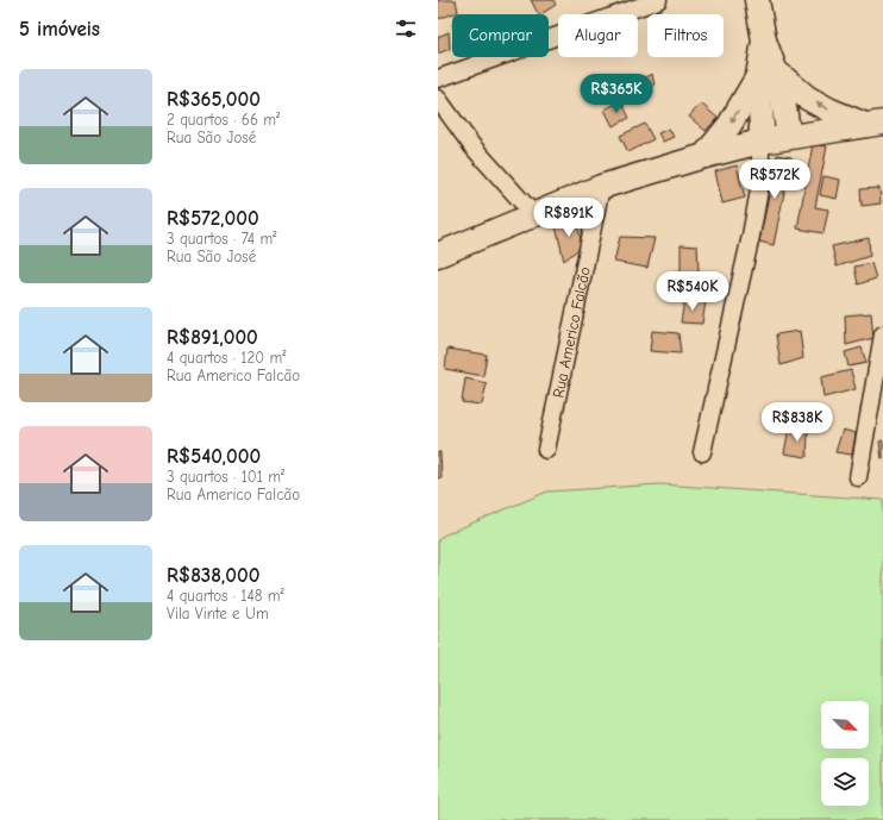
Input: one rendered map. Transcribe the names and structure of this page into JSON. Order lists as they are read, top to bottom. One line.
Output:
{"streets":{"street":["Rua Americo Falcão"]},"north":"bottom right","page":{"heading":"5 imóveis","chip":["Comprar","Alugar","Filtros"],"list":[{"name":"R$365,000","note":"2 quartos · 66 m² · Rua São José"},{"name":"R$572,000","note":"3 quartos · 74 m² · Rua São José"},{"name":"R$891,000","note":"4 quartos · 120 m² · Rua Americo Falcão"},{"name":"R$540,000","note":"3 quartos · 101 m² · Rua Americo Falcão"},{"name":"R$838,000","note":"4 quartos · 148 m² · Vila Vinte e Um"}],"price":["R$365K","R$572K","R$891K","R$540K","R$838K"]}}
